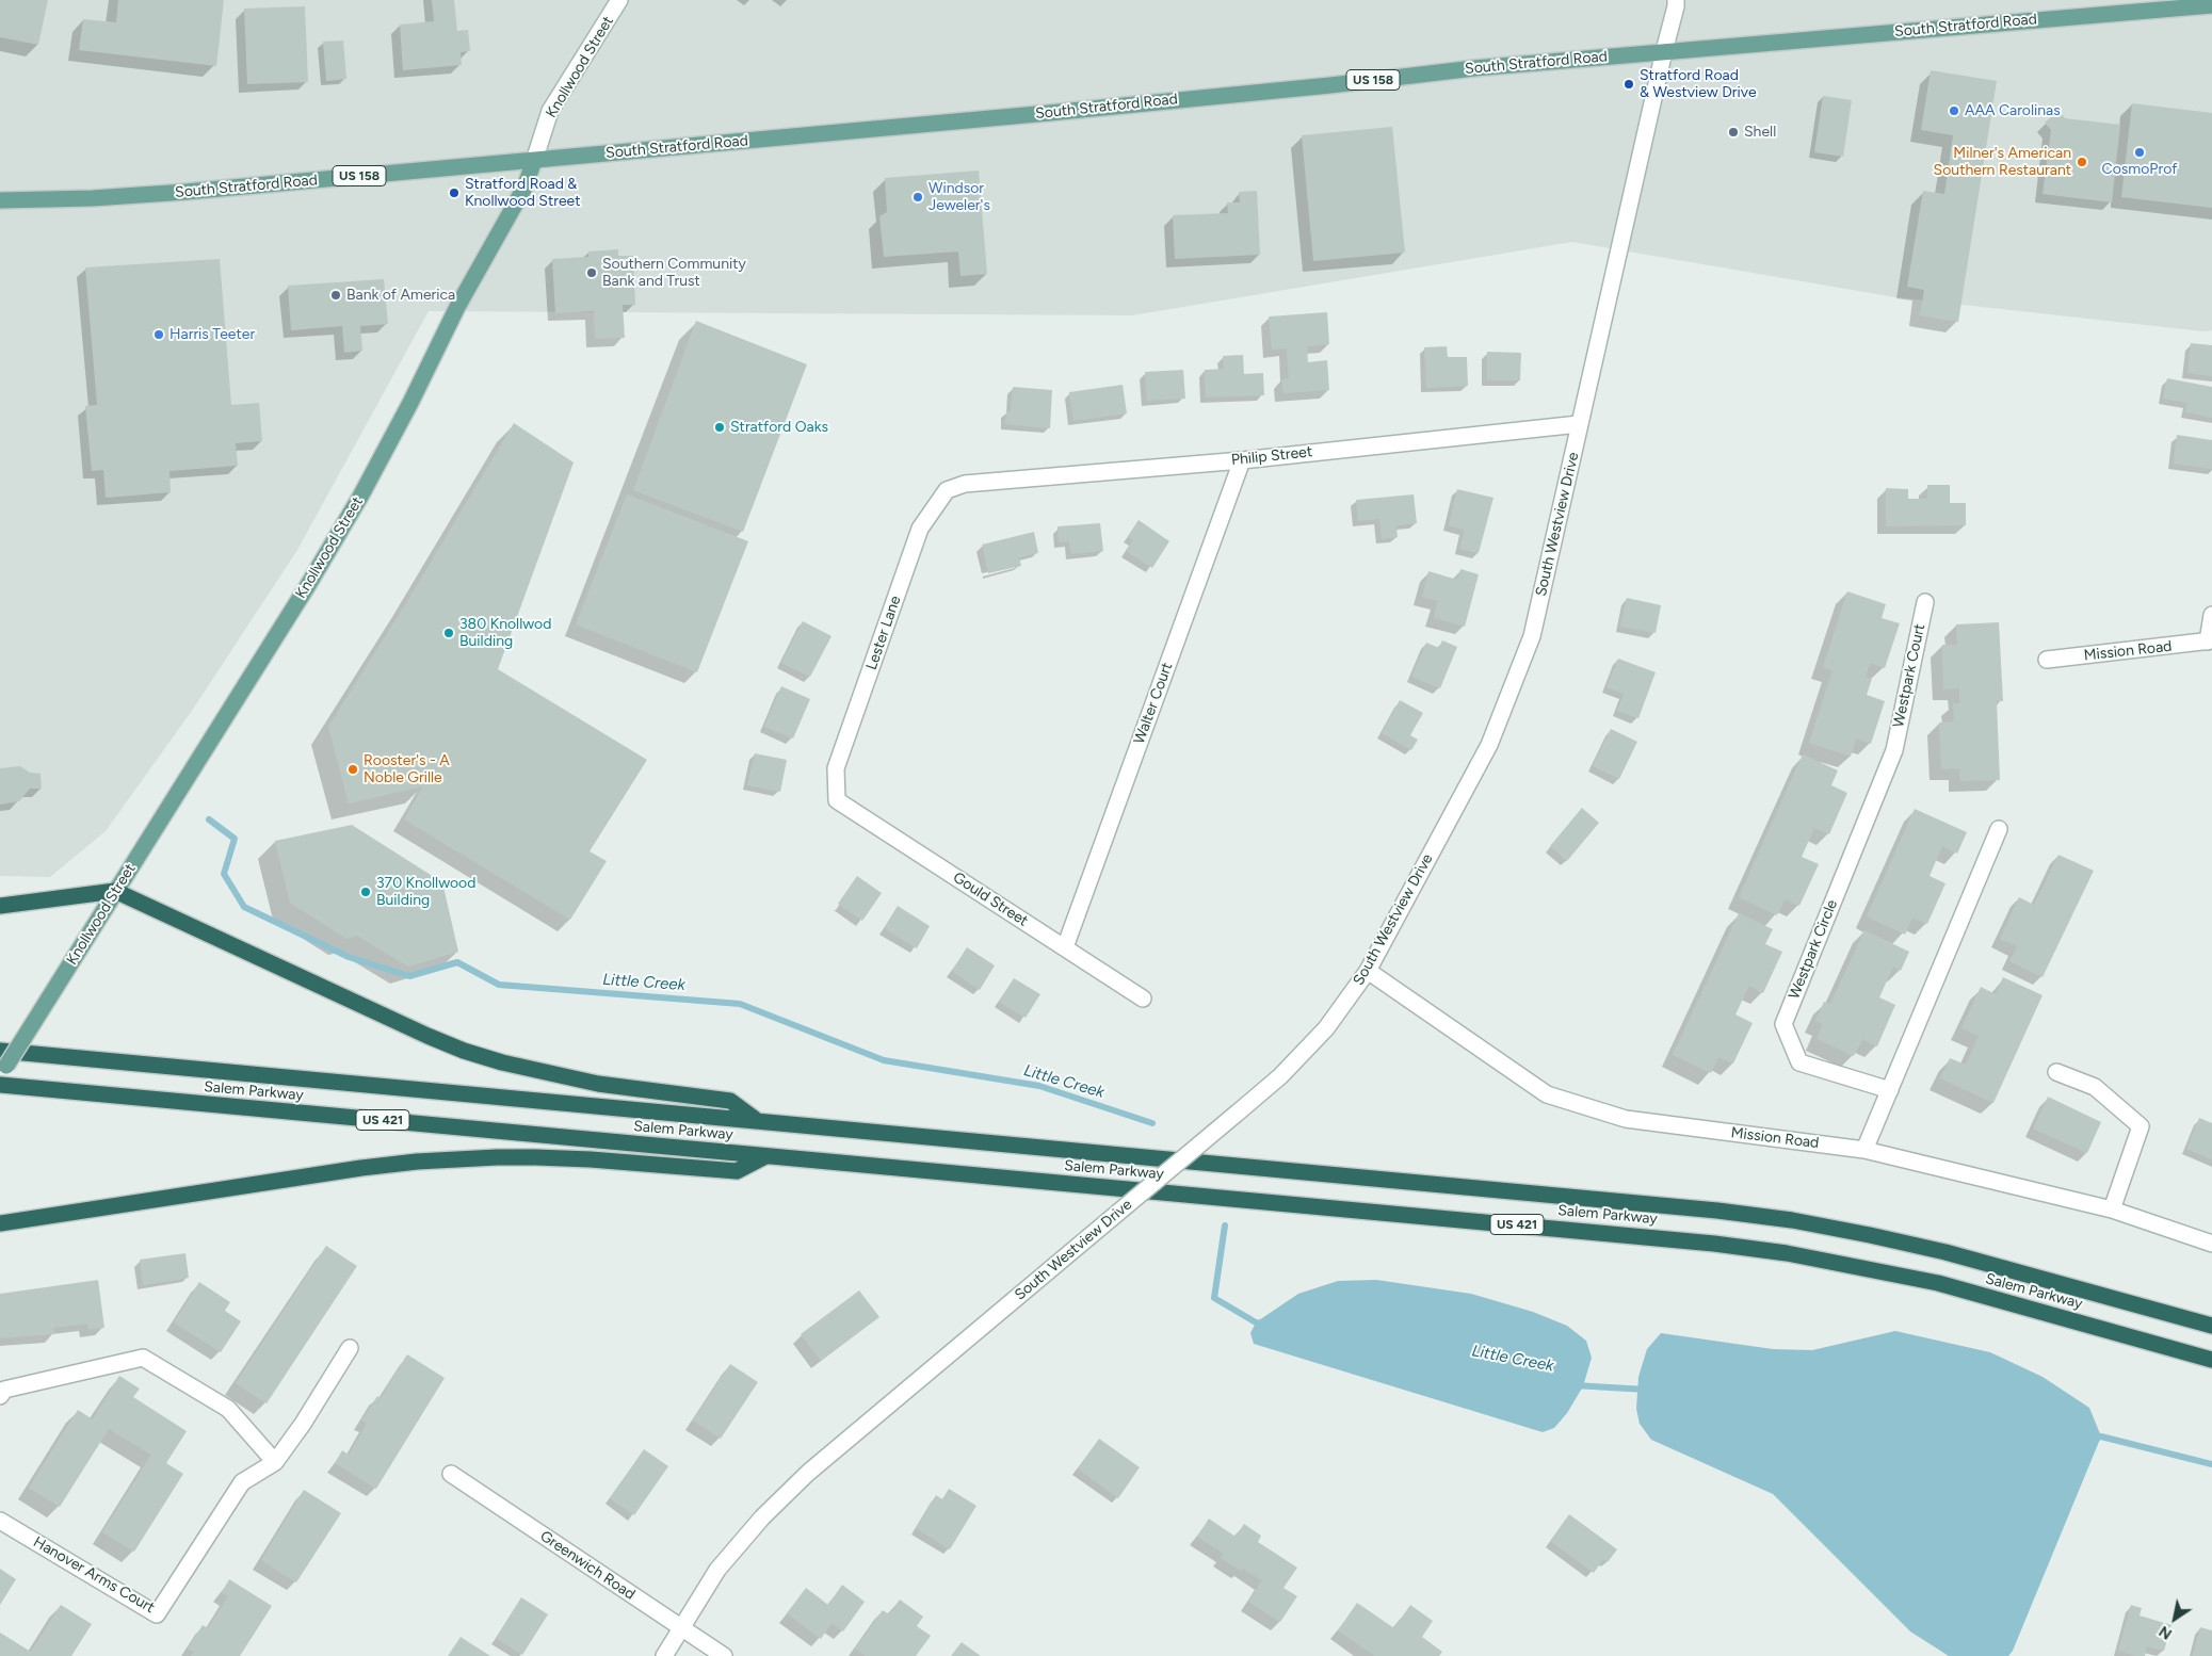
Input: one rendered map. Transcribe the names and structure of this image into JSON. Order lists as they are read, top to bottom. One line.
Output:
{"streets":{"highway":["Salem Parkway","US 421"],"main road":["South Stratford Road","Knollwood Street","US 158"],"street":["Philip Street","South Westview Drive","Lester Lane","Mission Road","Westpark Court","Walter Court","Gould Street","Westpark Circle","Greenwich Road","Hanover Arms Court"]},"crossings":[["South Stratford Road","Knollwood Street"],["South Stratford Road","South Westview Drive"],["Philip Street","South Westview Drive"],["Philip Street","Lester Lane"],["Philip Street","Walter Court"],["South Westview Drive","Mission Road"],["South Westview Drive","Greenwich Road"],["Lester Lane","Gould Street"],["Westpark Court","Westpark Circle"],["Walter Court","Gould Street"]],"water":["Little Creek"],"places":["Stratford Road & Westview Drive","AAA Carolinas","Shell","CosmoProf","Milner's American Southern Restaurant","Stratford Road & Knollwood Street","Windsor Jeweler's","Southern Community Bank and Trust","Bank of America","Harris Teeter","Stratford Oaks","380 Knollwod Building","Rooster's - A Noble Grille","370 Knollwood Building"],"north":"bottom left"}
